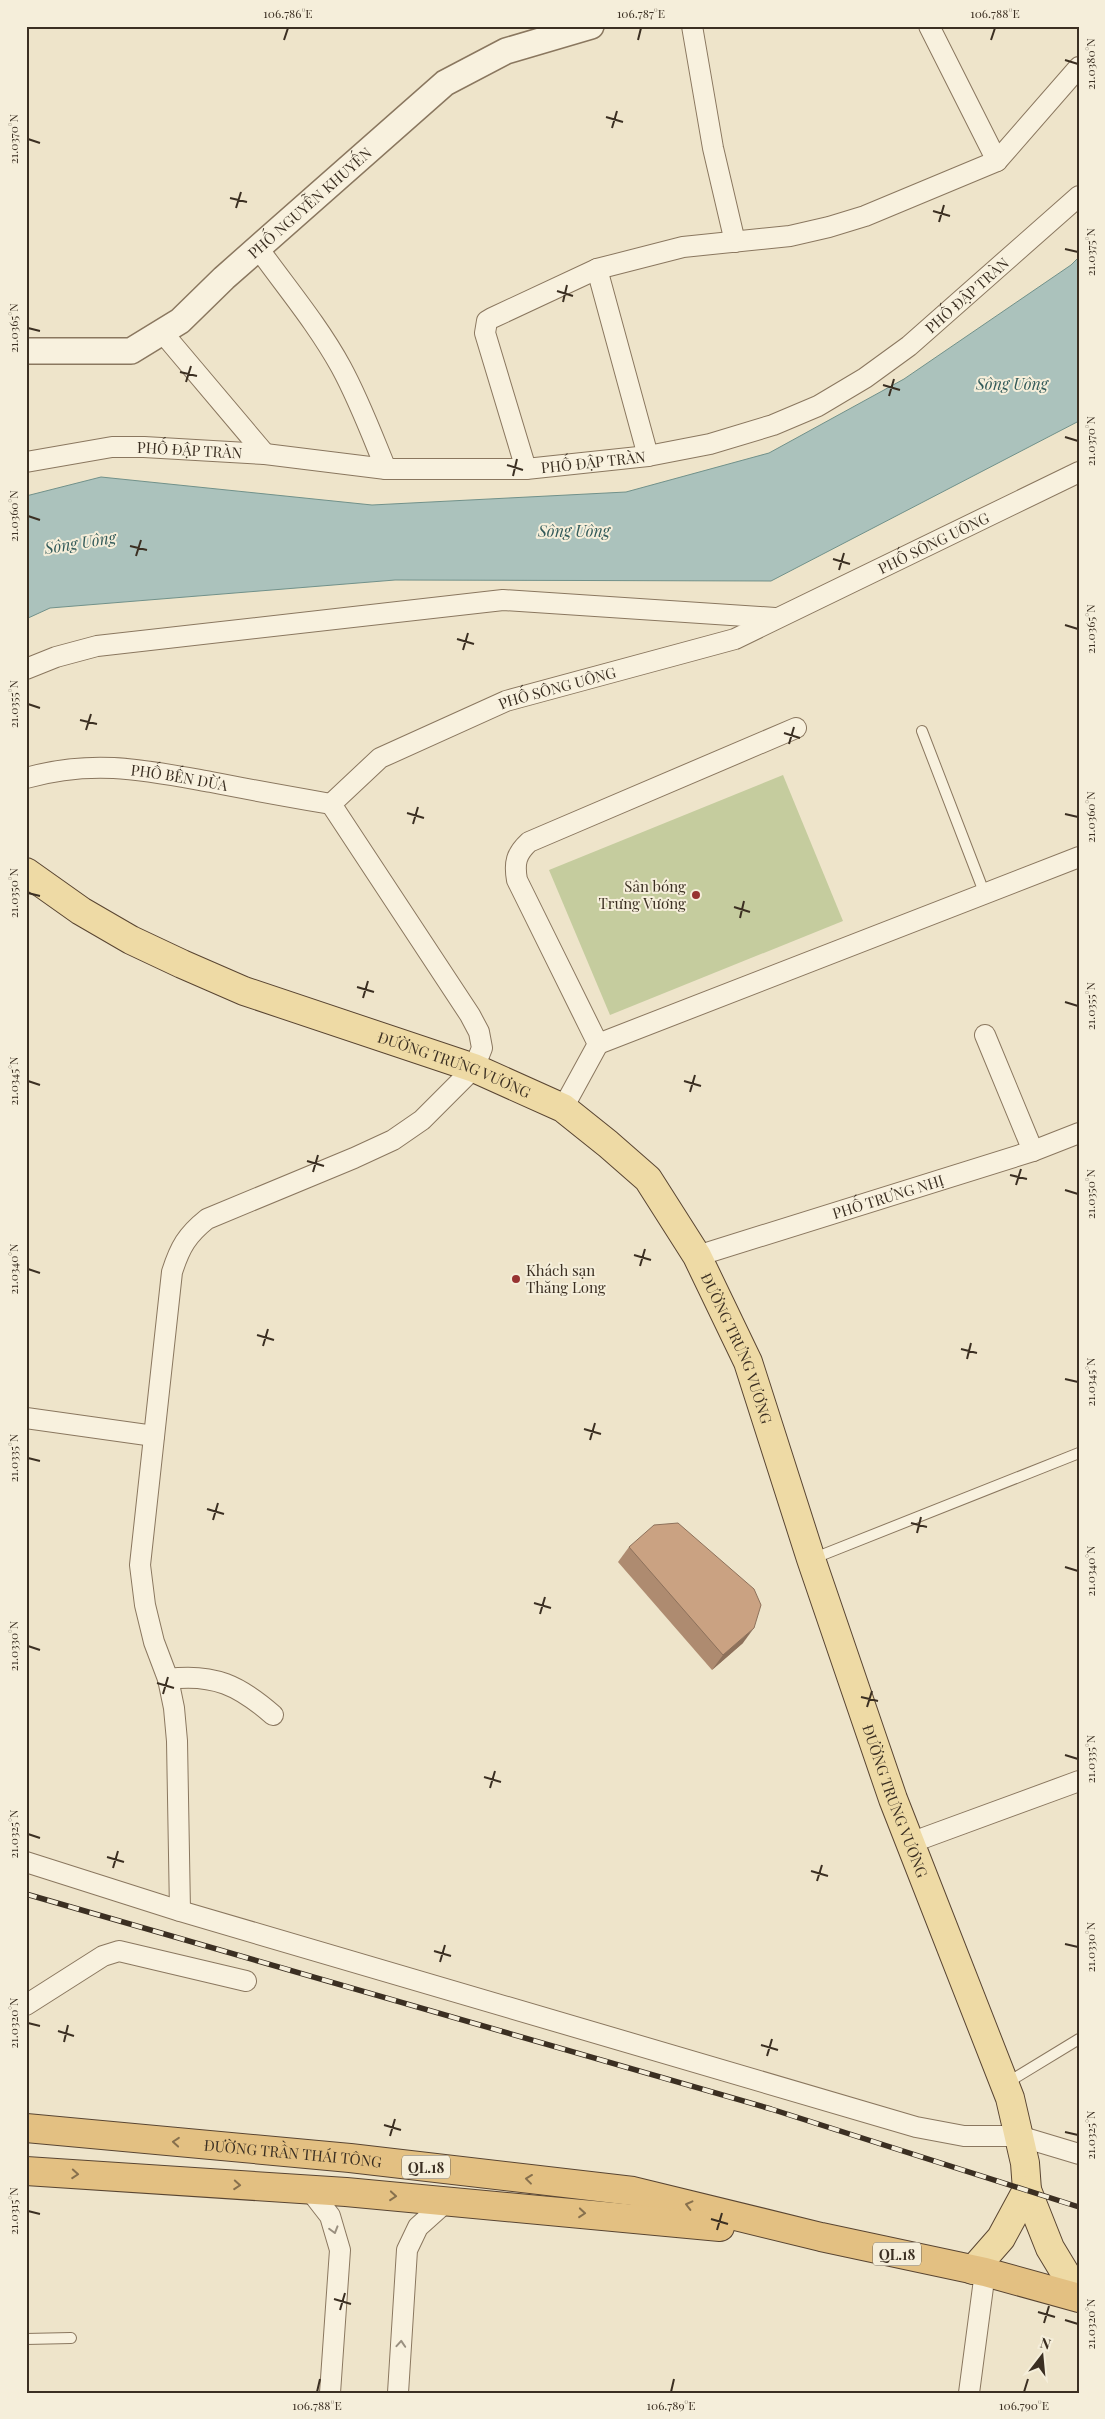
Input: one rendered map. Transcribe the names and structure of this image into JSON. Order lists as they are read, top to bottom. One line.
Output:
{"streets":{"highway":["ĐƯỜNG TRẦN THÁI TÔNG","QL.18"],"main road":["ĐƯỜNG TRƯNG VƯƠNG"],"street":["PHỐ NGUYỄN KHUYẾN","PHỐ ĐẬP TRÀN","PHỐ SÔNG UÔNG","PHỐ BẾN DỪA","PHỐ TRƯNG NHỊ"]},"crossings":[["PHỐ SÔNG UÔNG","PHỐ BẾN DỪA"],["ĐƯỜNG TRƯNG VƯƠNG","PHỐ TRƯNG NHỊ"],["ĐƯỜNG TRƯNG VƯƠNG","ĐƯỜNG TRẦN THÁI TÔNG"]],"water":["Sông Uông"],"places":["Sân bóng Trưng Vương","Khách sạn Thăng Long"],"north":"top","coordinates":["106.786°E","106.787°E","106.788°E","21.0380°N","21.0370°N","21.0375°N","21.0365°N","21.0360°N","21.0355°N","21.0350°N","21.0345°N","21.0340°N","21.0335°N","21.0330°N","21.0325°N","21.0320°N","21.0315°N","106.789°E","106.790°E"]}
